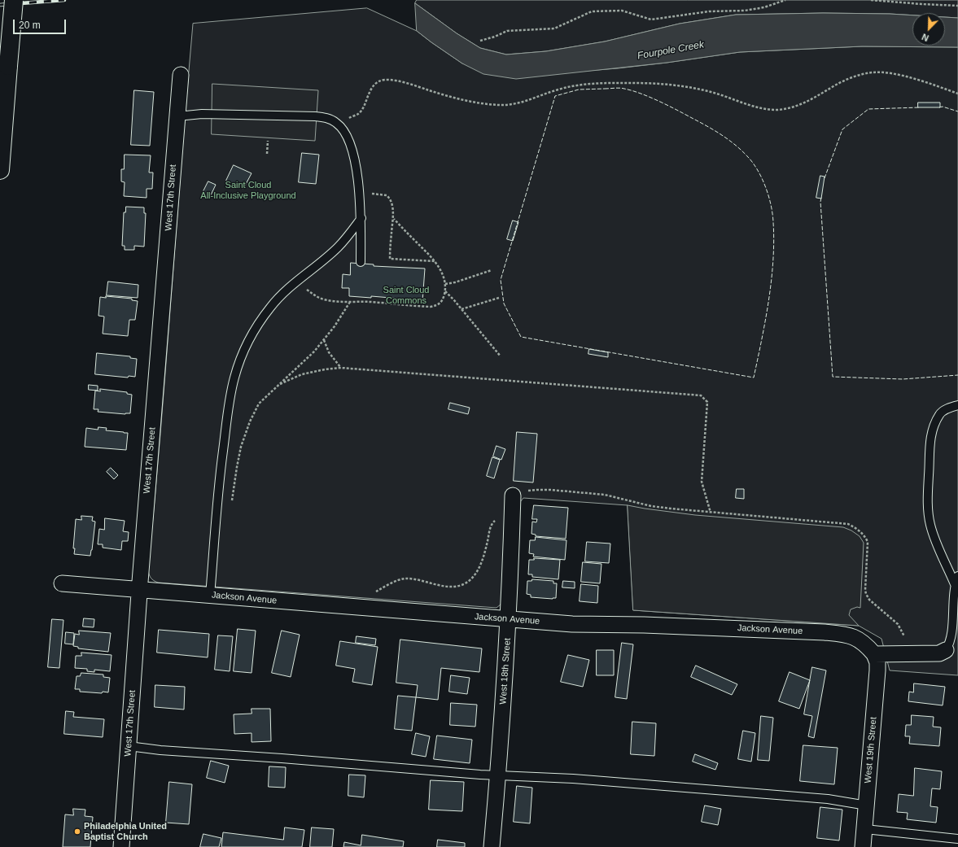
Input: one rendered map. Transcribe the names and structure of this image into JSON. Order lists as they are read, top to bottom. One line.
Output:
{"streets":{"street":["West 17th Street","Jackson Avenue","West 18th Street","West 19th Street"]},"crossings":[["West 17th Street","Jackson Avenue"],["Jackson Avenue","West 18th Street"],["Jackson Avenue","West 19th Street"]],"water":["Fourpole Creek"],"parks":["Saint Cloud All-Inclusive Playground","Saint Cloud Commons"],"places":["Philadelphia United Baptist Church"],"scale_bar":"20 m","north":"bottom left"}
